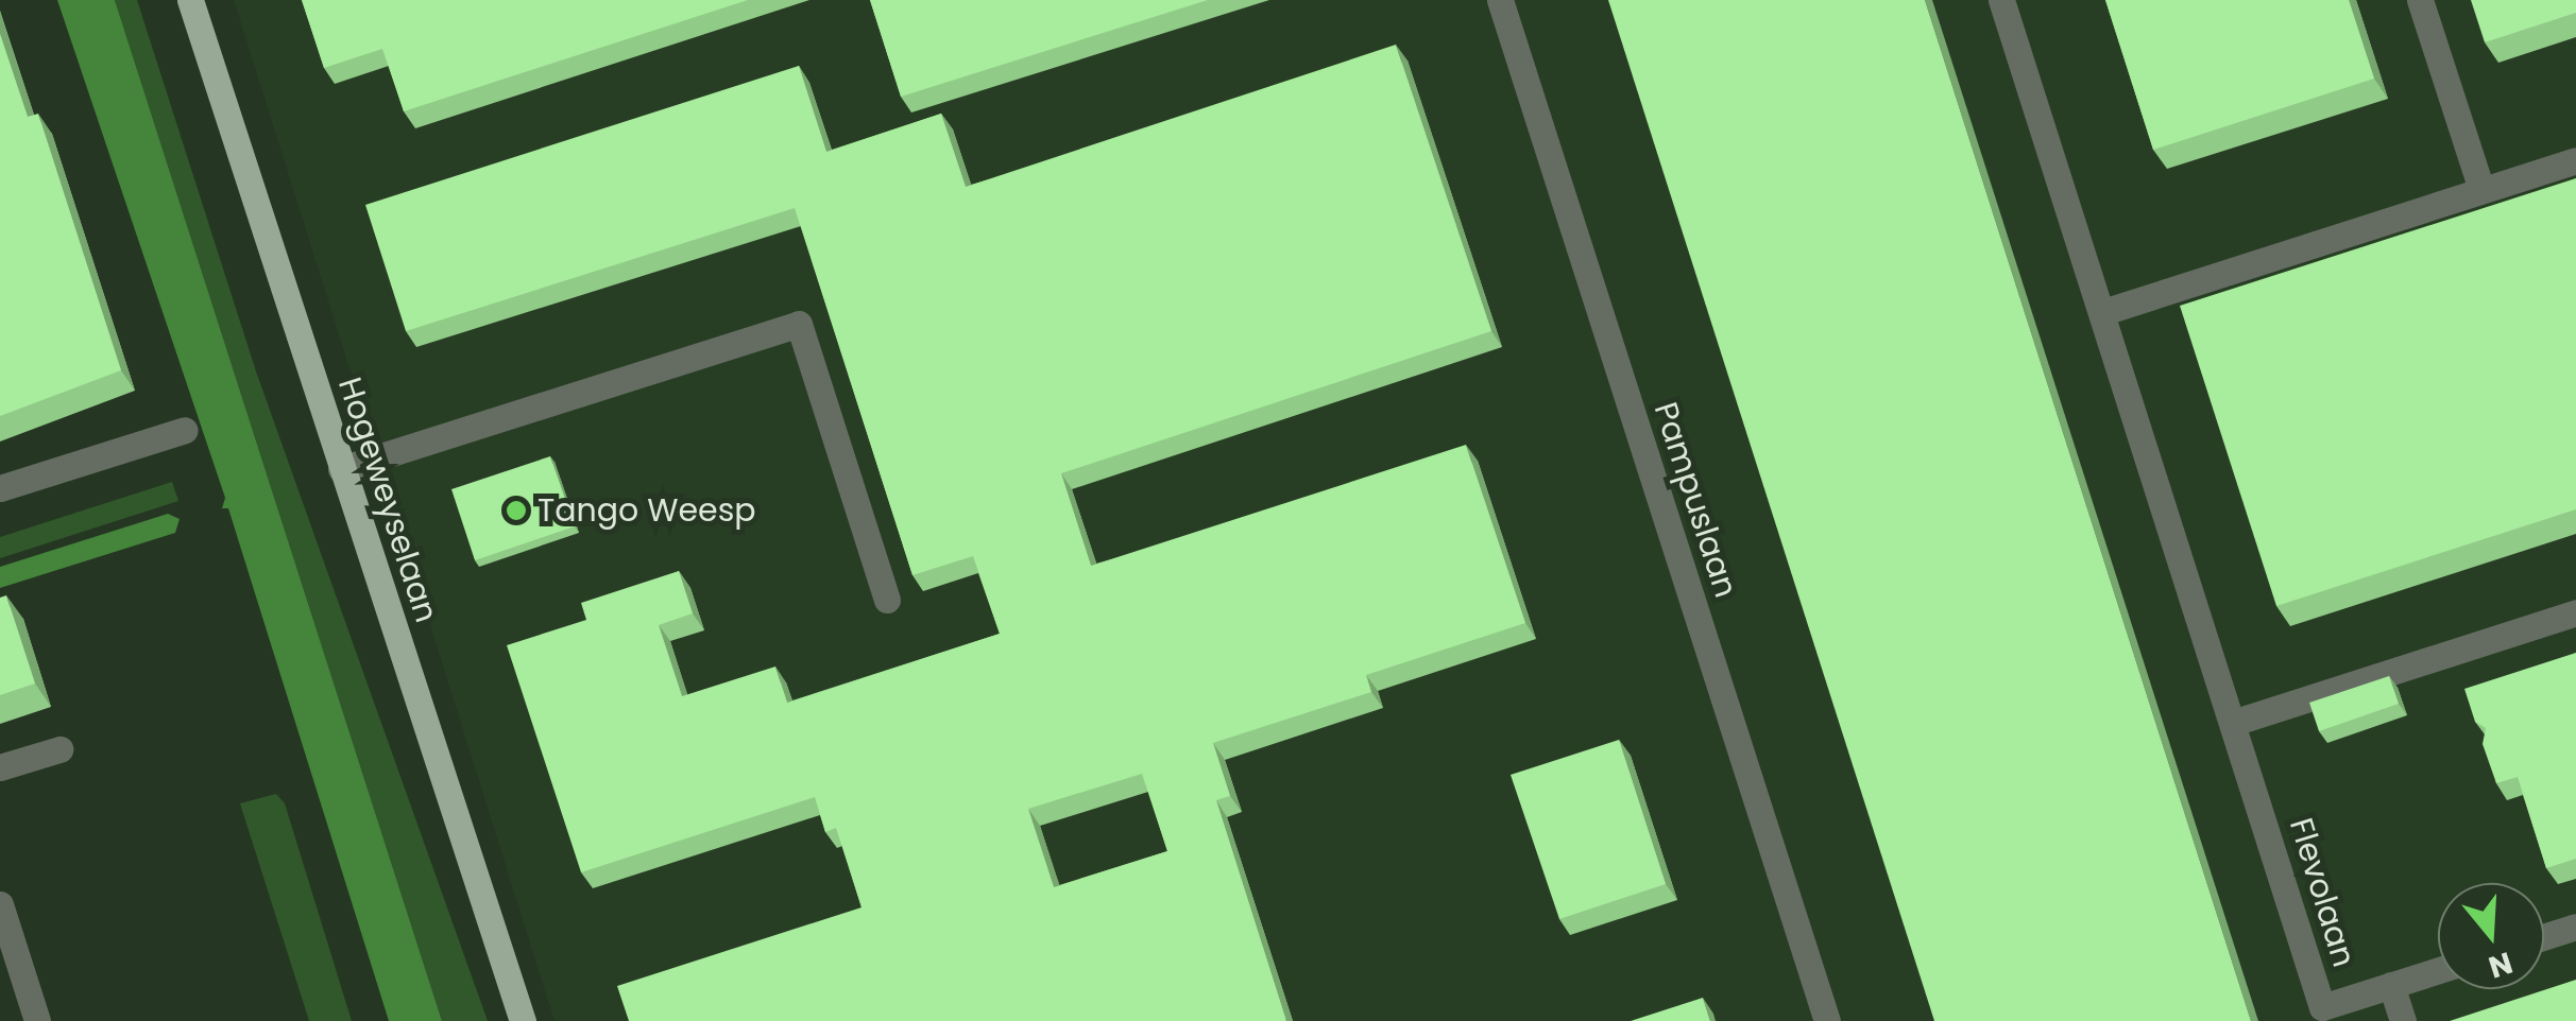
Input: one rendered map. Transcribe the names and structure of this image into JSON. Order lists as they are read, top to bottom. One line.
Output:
{"streets":{"main road":["Hogeweyselaan"],"street":["Pampuslaan","Flevolaan"]},"places":["Tango Weesp"],"north":"bottom"}
